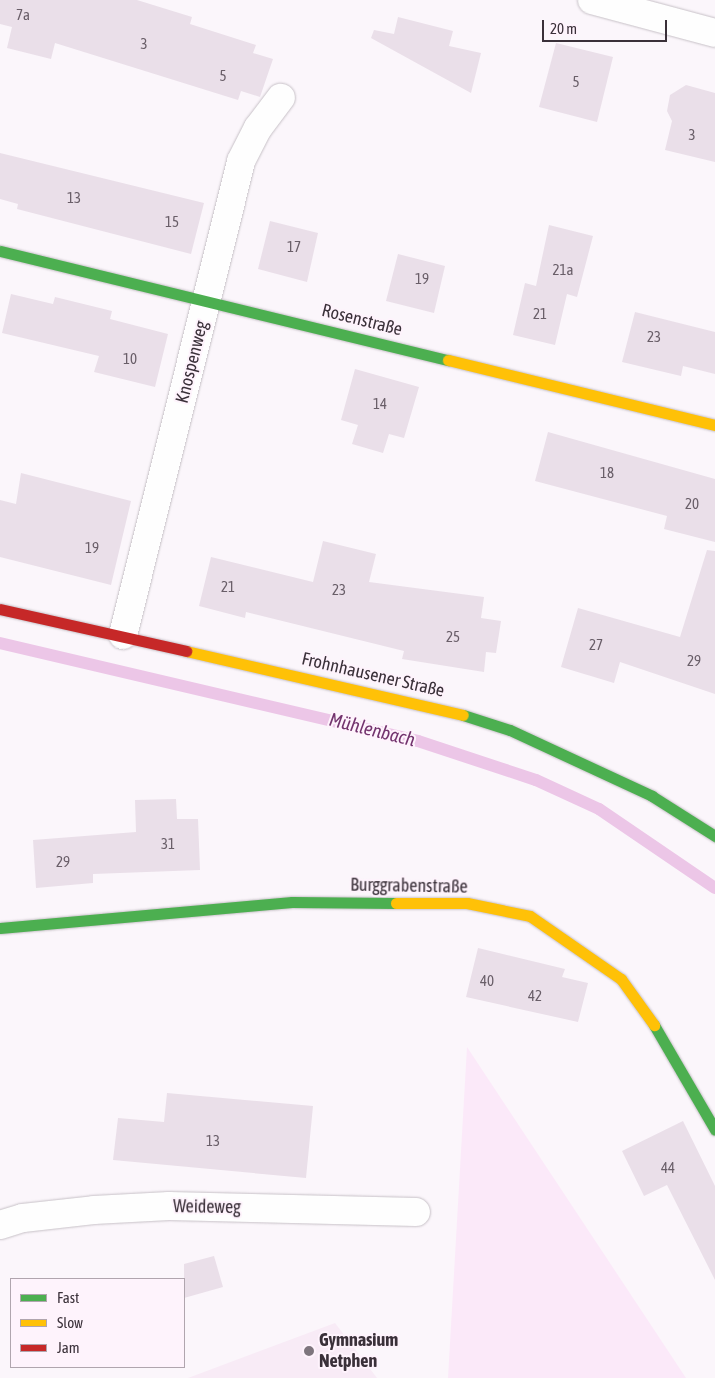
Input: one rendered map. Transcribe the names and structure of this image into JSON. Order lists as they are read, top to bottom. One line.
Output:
{"streets":{"street":["Rosenstraße","Knospenweg","Frohnhausener Straße","Burggrabenstraße","Weideweg"]},"crossings":[["Rosenstraße","Knospenweg"],["Knospenweg","Frohnhausener Straße"]],"water":["Mühlenbach"],"places":["Gymnasium Netphen"],"house_numbers":["7a","3","5","5","3","13","15","17","21a","19","21","23","10","14","18","20","19","21","23","25","27","29","31","29","40","42","13","44"],"legend":["Fast","Slow","Jam"],"scale_bar":"20 m"}
